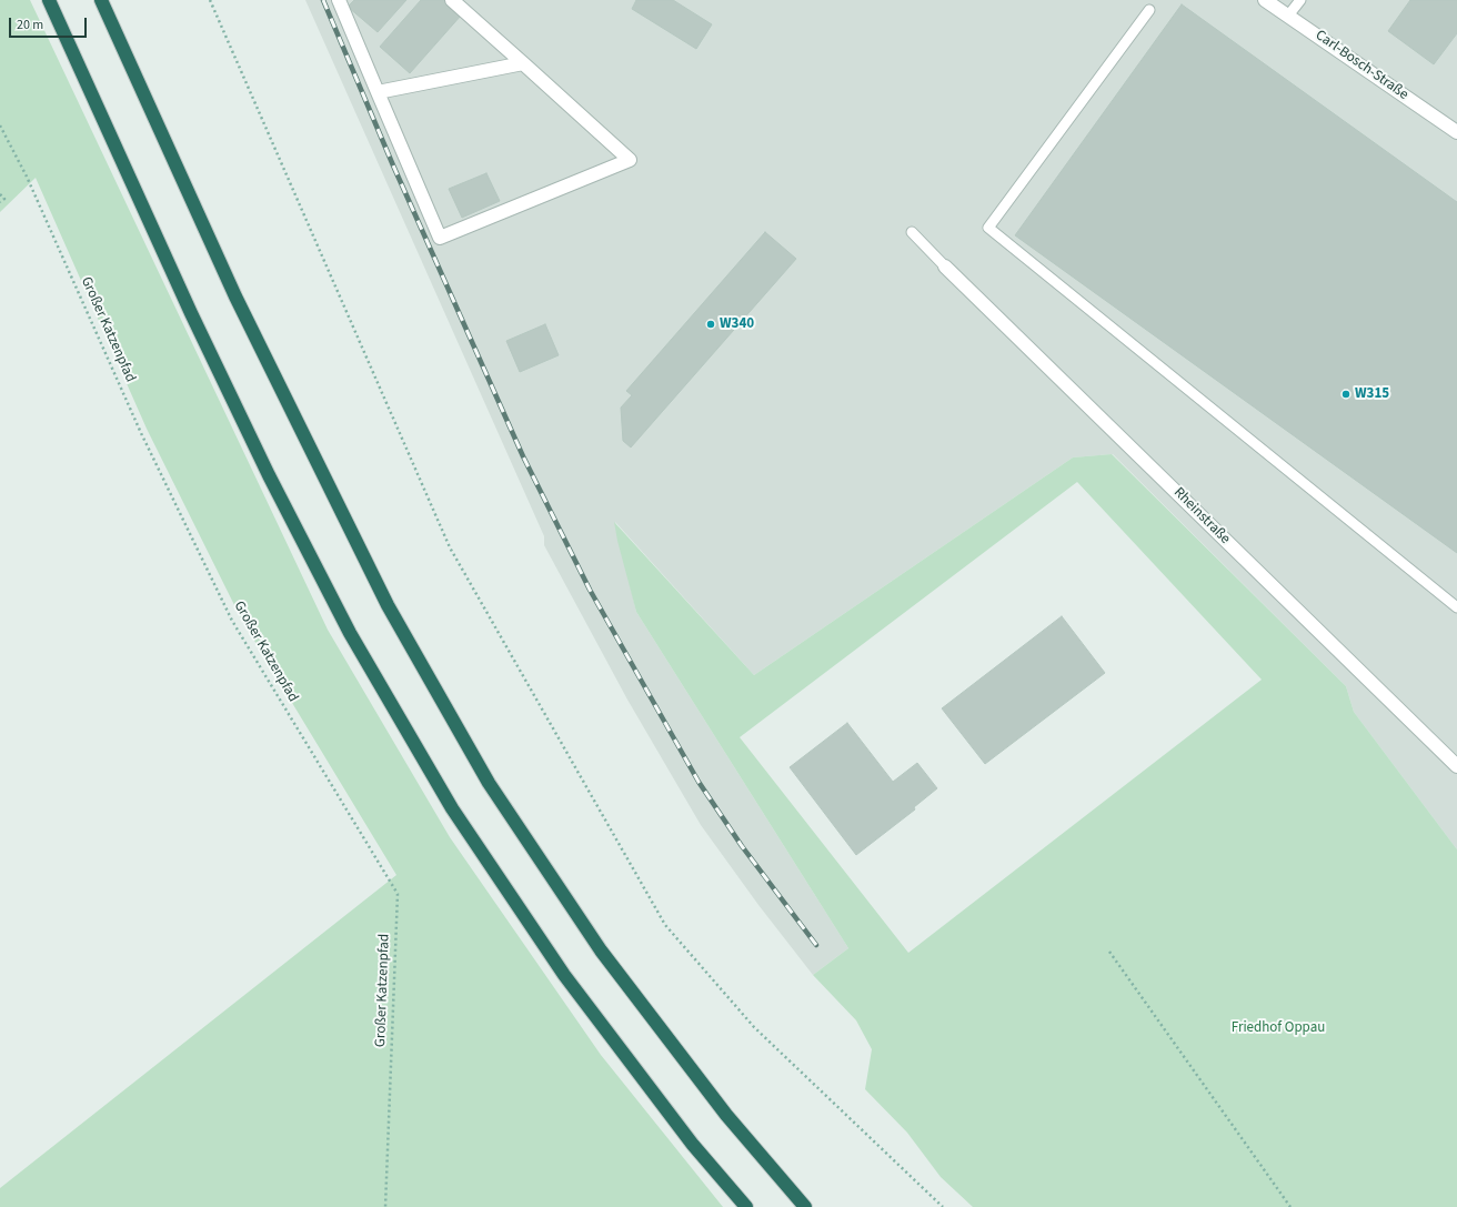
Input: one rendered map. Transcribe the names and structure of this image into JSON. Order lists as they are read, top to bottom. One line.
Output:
{"streets":{"street":["Carl-Bosch-Straße","Rheinstraße"],"path":["Großer Katzenpfad"]},"parks":["Friedhof Oppau"],"places":["W340","W315"],"scale_bar":"20 m"}
